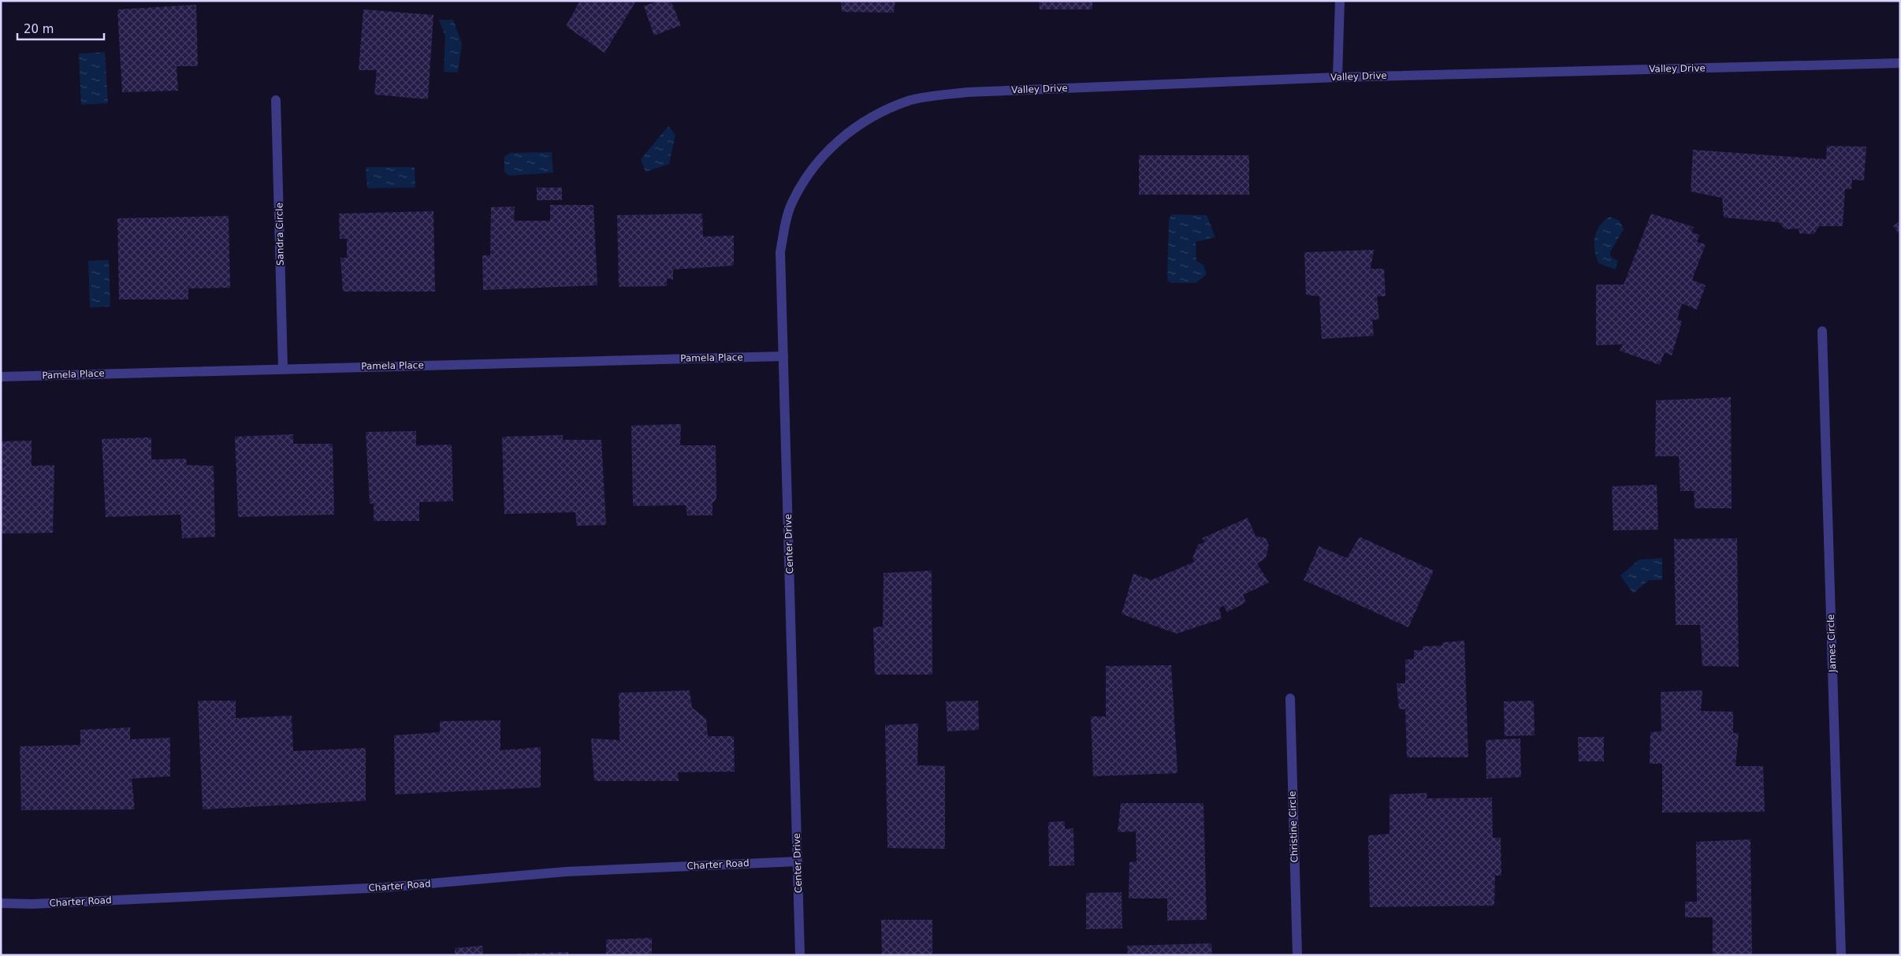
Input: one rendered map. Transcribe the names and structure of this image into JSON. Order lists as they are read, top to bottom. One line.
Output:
{"streets":{"street":["Valley Drive","Sandra Circle","Pamela Place","Center Drive","James Circle","Christine Circle","Charter Road"]},"crossings":[["Valley Drive","Center Drive"],["Sandra Circle","Pamela Place"],["Pamela Place","Center Drive"],["Center Drive","Charter Road"]],"scale_bar":"20 m"}
